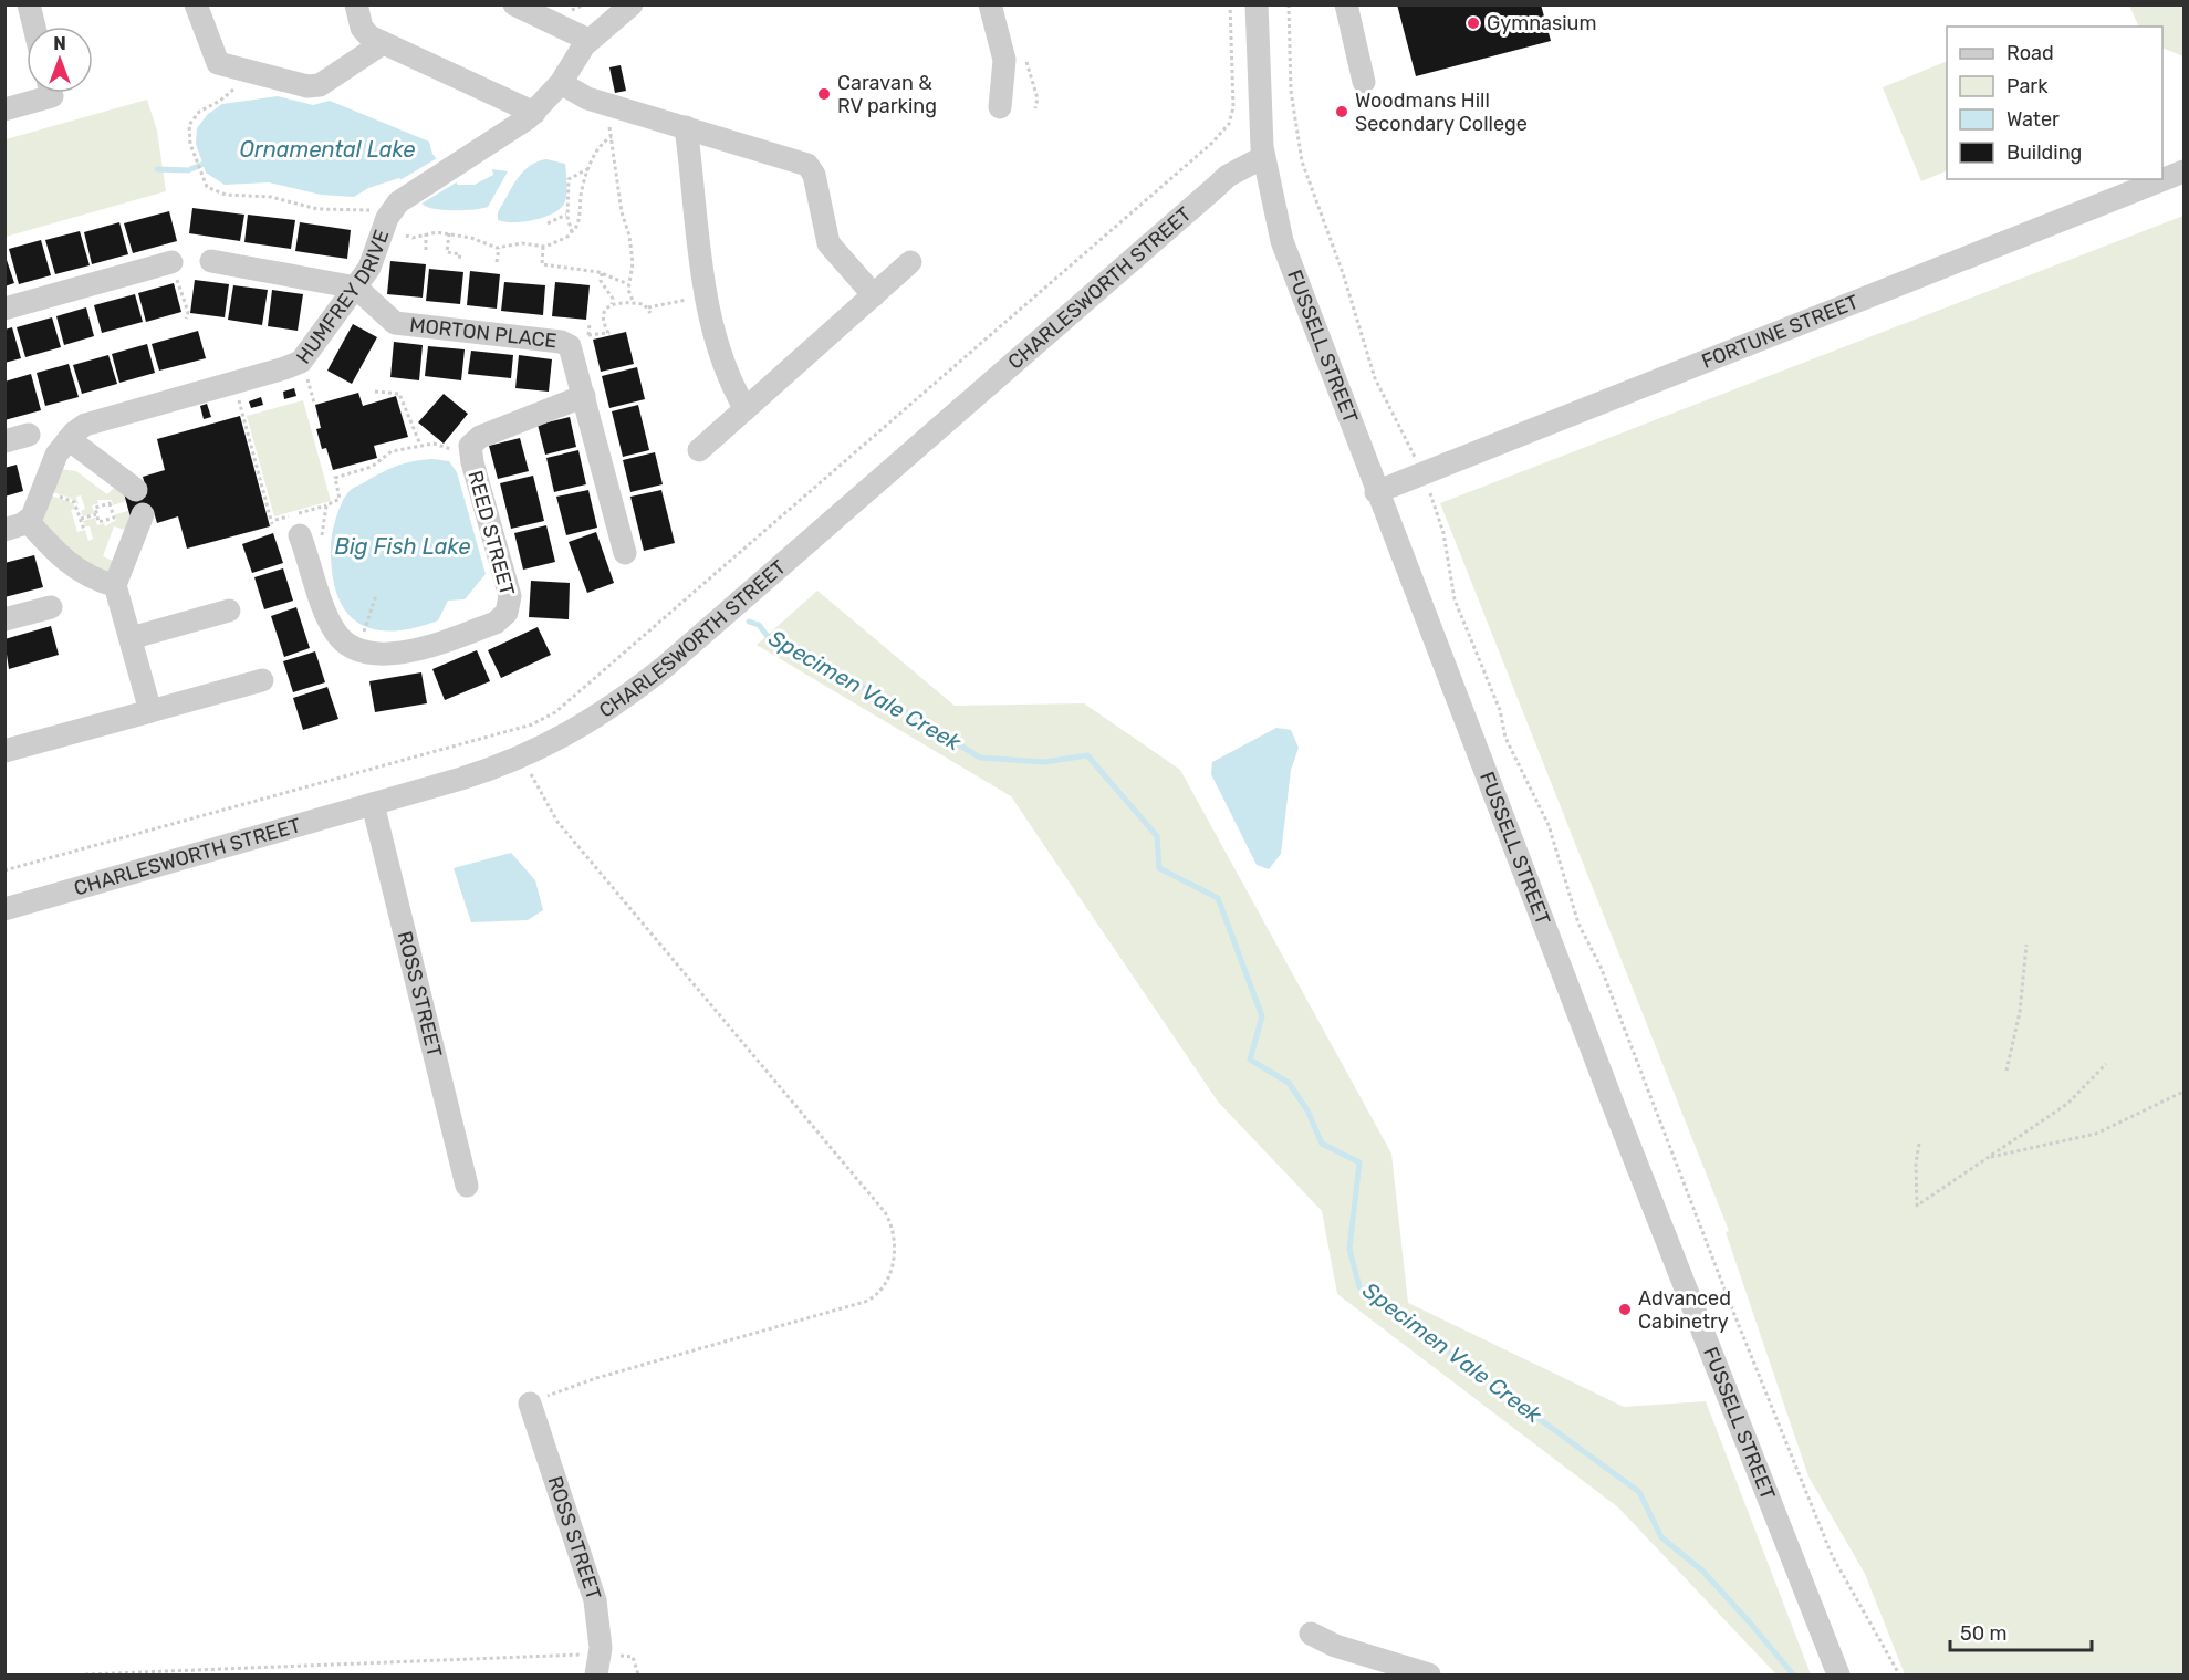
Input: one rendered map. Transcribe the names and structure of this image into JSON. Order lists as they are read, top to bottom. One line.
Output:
{"streets":{"street":["CHARLESWORTH STREET","HUMFREY DRIVE","FORTUNE STREET","MORTON PLACE","FUSSELL STREET","REED STREET","ROSS STREET"]},"crossings":[["CHARLESWORTH STREET","FUSSELL STREET"],["CHARLESWORTH STREET","ROSS STREET"],["HUMFREY DRIVE","MORTON PLACE"],["FORTUNE STREET","FUSSELL STREET"],["MORTON PLACE","REED STREET"]],"water":["Ornamental Lake","Big Fish Lake","Specimen Vale Creek"],"places":["Gymnasium","Caravan & RV parking","Woodmans Hill Secondary College","Advanced Cabinetry"],"legend":["Road","Park","Water","Building"],"scale_bar":"50 m","north":"top"}
